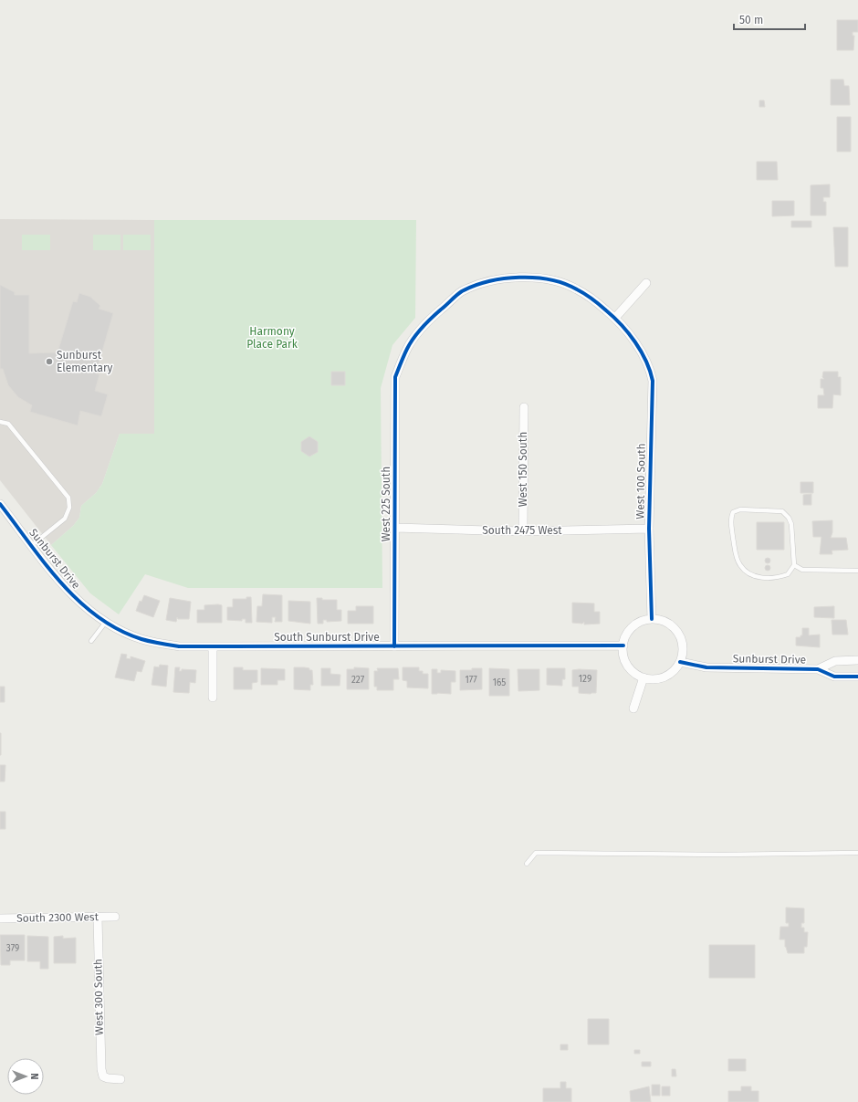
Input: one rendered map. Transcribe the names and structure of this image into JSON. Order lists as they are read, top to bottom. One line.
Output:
{"streets":{"street":["West 150 South","West 100 South","West 225 South","South 2475 West","Sunburst Drive","South Sunburst Drive","South 2300 West","West 300 South"]},"crossings":[["West 150 South","South 2475 West"],["West 100 South","West 225 South"],["West 100 South","South 2475 West"],["West 100 South","Sunburst Drive"],["West 100 South","South Sunburst Drive"],["West 225 South","South 2475 West"],["West 225 South","South Sunburst Drive"],["Sunburst Drive","South Sunburst Drive"],["South 2300 West","West 300 South"]],"parks":["Harmony Place Park"],"places":["Sunburst Elementary"],"house_numbers":["129","227","177","165","379"],"scale_bar":"50 m","north":"right"}
